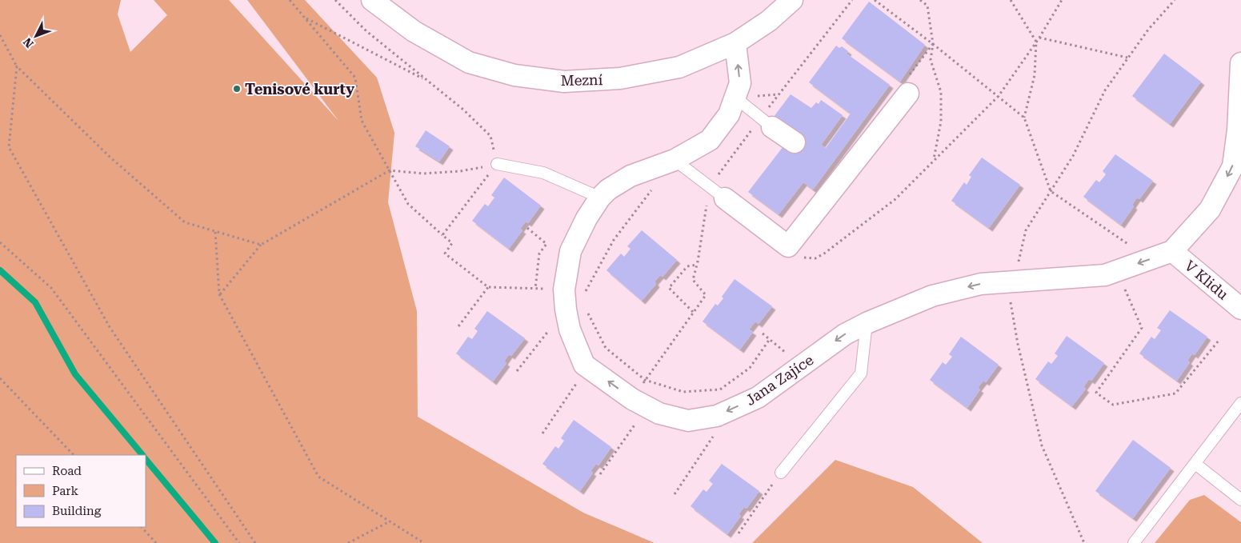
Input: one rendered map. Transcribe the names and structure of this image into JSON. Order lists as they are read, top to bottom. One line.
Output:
{"streets":{"street":["Mezní","V Klidu","Jana Zajíce"]},"crossings":[["Mezní","Jana Zajíce"],["V Klidu","Jana Zajíce"]],"places":["Tenisové kurty"],"legend":["Road","Park","Building"],"north":"bottom left"}
